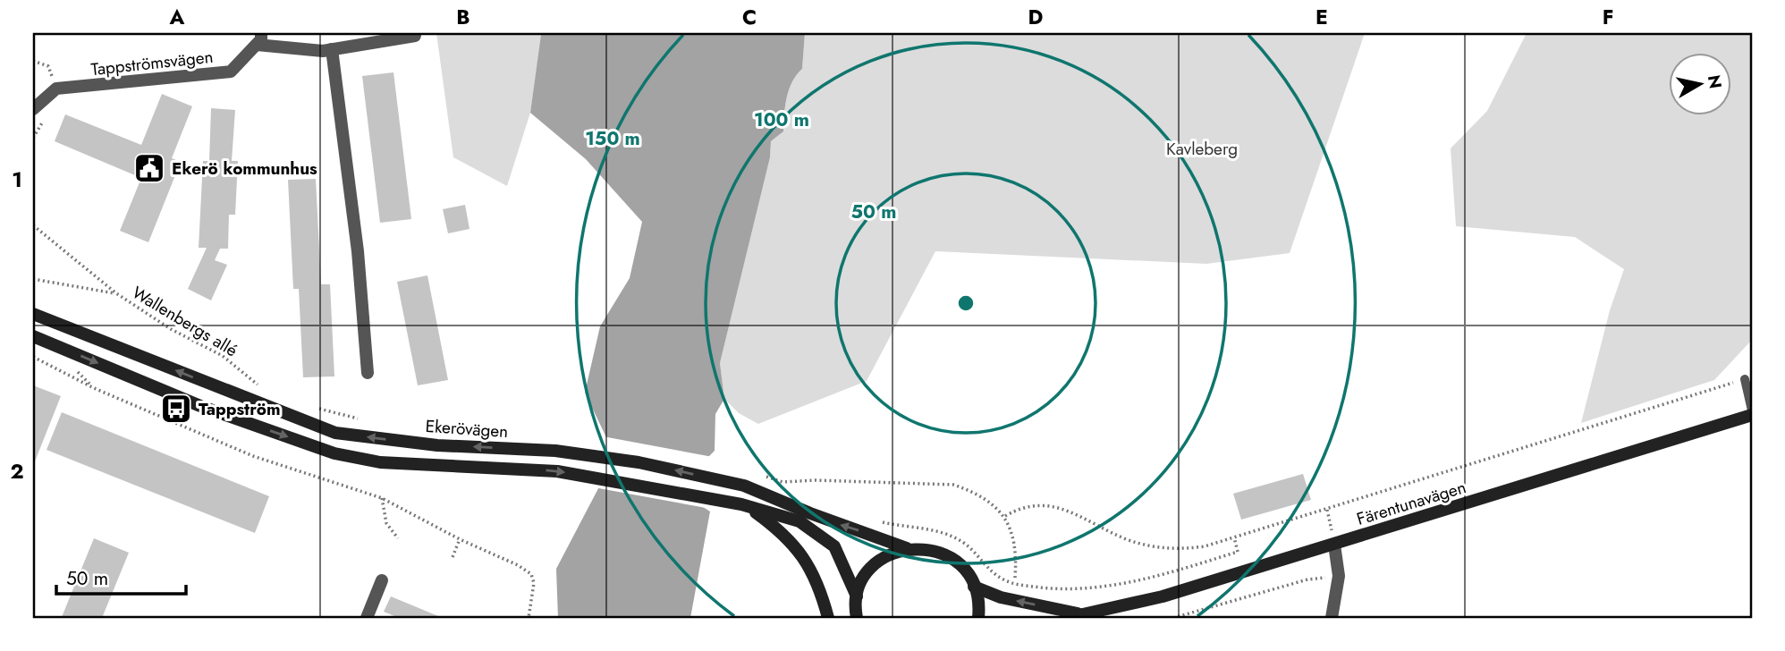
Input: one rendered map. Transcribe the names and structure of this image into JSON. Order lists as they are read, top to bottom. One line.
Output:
{"streets":{"main road":["Ekerövägen","Färentunavägen"],"street":["Tappströmsvägen"],"path":["Wallenbergs allé"]},"crossings":[["Ekerövägen","Färentunavägen"]],"parks":["Kavleberg"],"places":{"public building":["Ekerö kommunhus"],"bus stop":["Tappström"]},"scale_bar":"50 m","north":"right","grid":{"columns":["A","B","C","D","E","F"],"rows":["1","2"]},"rings":["100 m","150 m","50 m"]}
